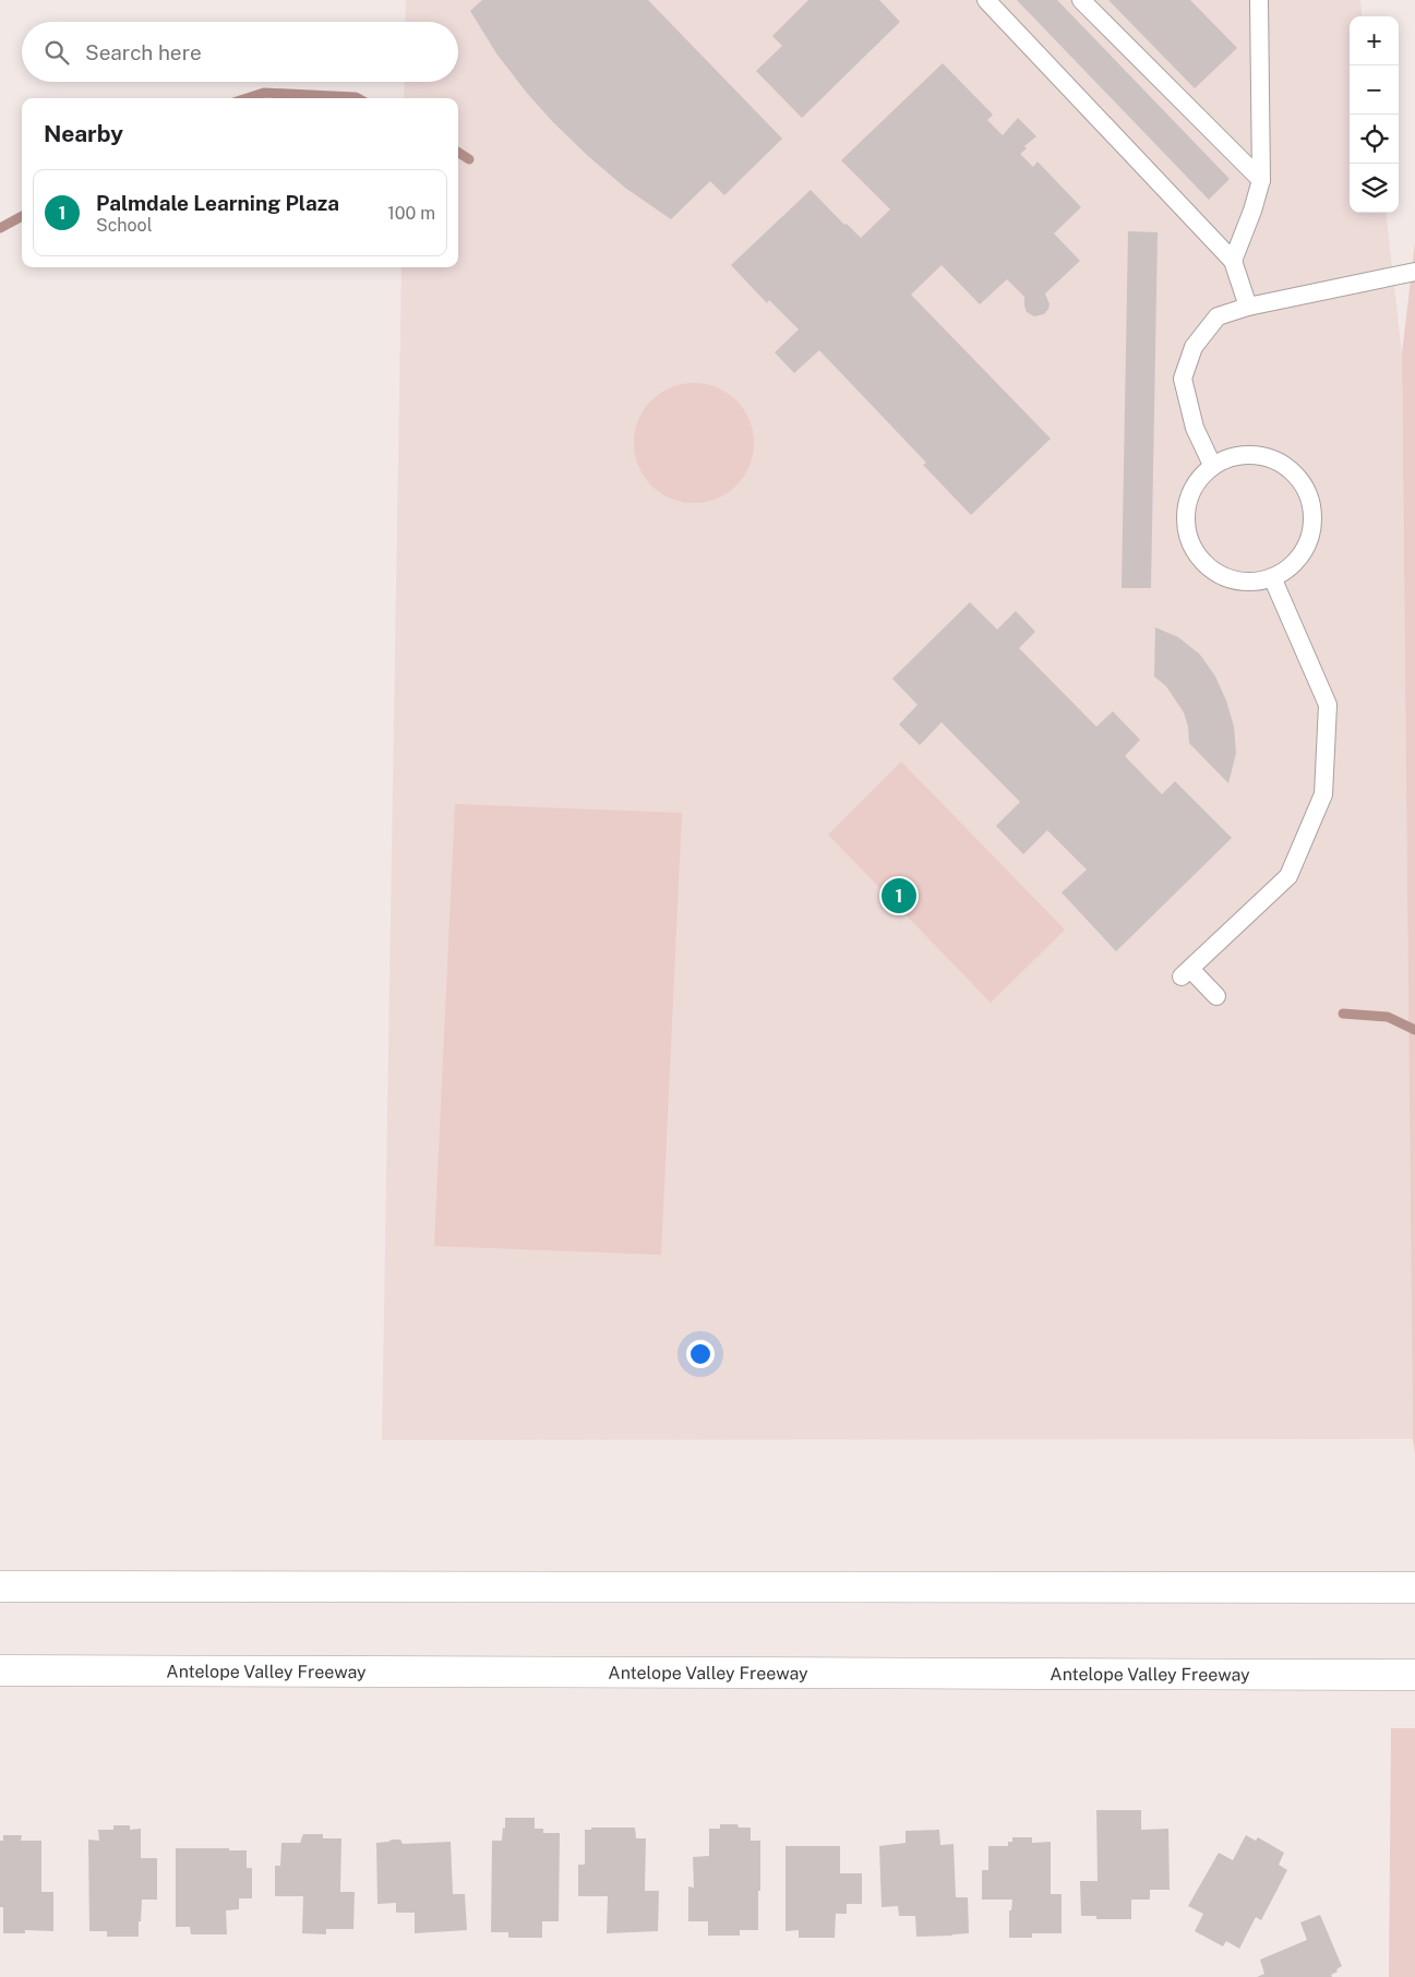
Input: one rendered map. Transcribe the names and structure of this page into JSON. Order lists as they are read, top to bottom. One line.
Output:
{"streets":{"highway":["Antelope Valley Freeway"]},"page":{"map_buttons":["+","−"],"search":"Search here","heading":"Nearby","list":[{"mark":"1","name":"Palmdale Learning Plaza","note":"School","value":"100 m"}],"pins":"1"}}
